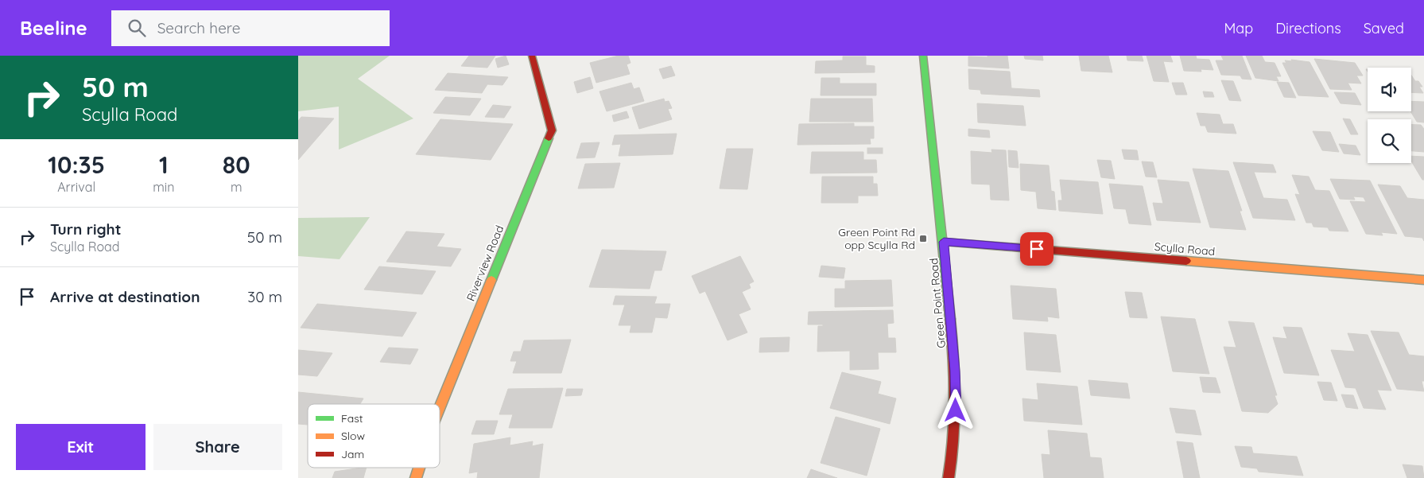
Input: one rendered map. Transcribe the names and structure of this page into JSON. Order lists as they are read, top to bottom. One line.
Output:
{"streets":{"street":["Scylla Road","Riverview Road","Green Point Road"]},"crossings":[["Scylla Road","Green Point Road"]],"places":{"transit":["Green Point Rd opp Scylla Rd"]},"legend":["Fast","Slow","Jam"],"page":{"header":"Beeline","search":"Search here","nav":["Map","Directions","Saved"],"turn":["50 m","Scylla Road"],"eta":["10:35","Arrival","1","min","80","m"],"list":[{"name":"Turn right","note":"Scylla Road","value":"50 m"},{"name":"Arrive at destination","value":"30 m"}],"buttons":["Exit","Share"]}}
